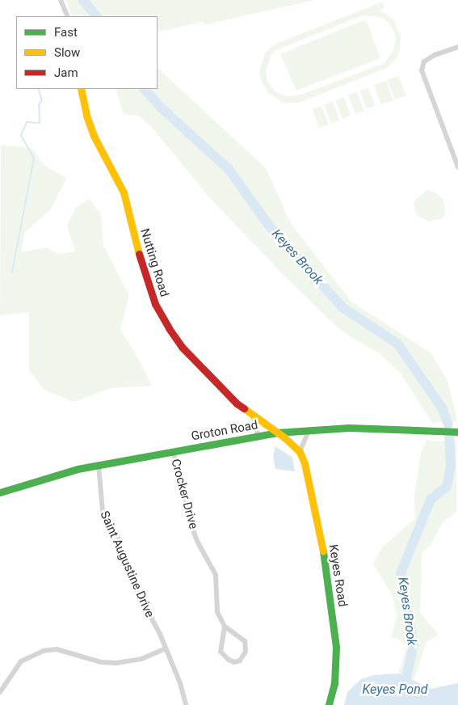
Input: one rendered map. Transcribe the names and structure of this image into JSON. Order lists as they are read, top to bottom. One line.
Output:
{"streets":{"street":["Nutting Road","Groton Road","Crocker Drive","Saint Augustine Drive","Keyes Road"]},"crossings":[["Nutting Road","Groton Road"],["Nutting Road","Keyes Road"],["Groton Road","Crocker Drive"],["Groton Road","Saint Augustine Drive"],["Groton Road","Keyes Road"]],"water":["Keyes Brook","Keyes Pond"],"legend":["Fast","Slow","Jam"]}
